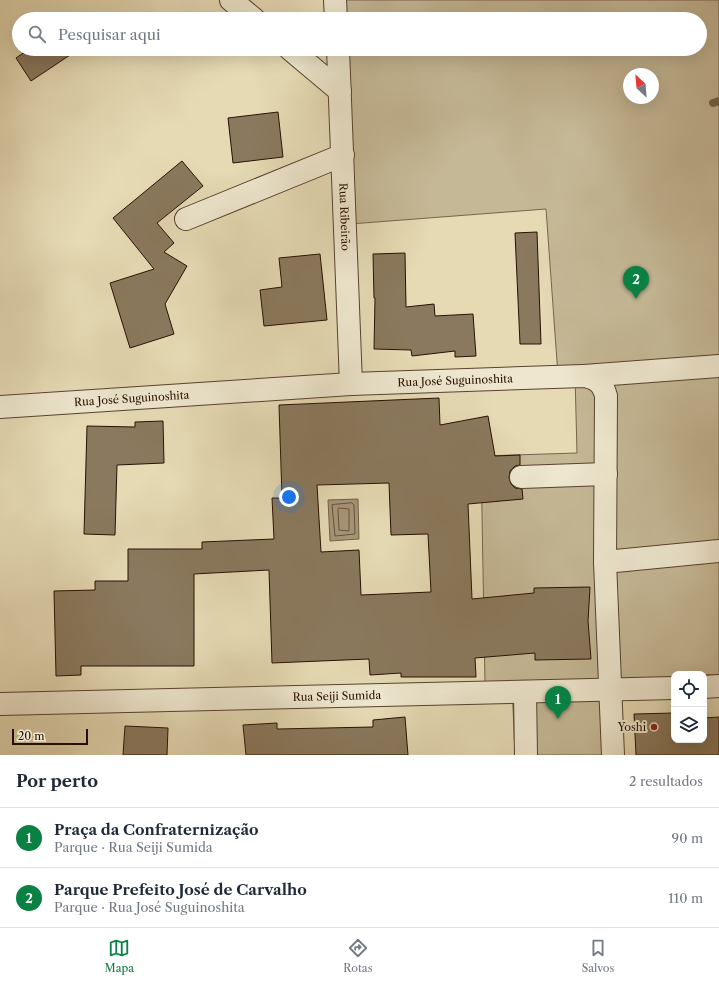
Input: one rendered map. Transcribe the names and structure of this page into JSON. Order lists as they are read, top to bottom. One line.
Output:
{"streets":{"street":["Rua Ribeirão","Rua José Suguinoshita","Rua Seiji Sumida"]},"crossings":[["Rua Ribeirão","Rua José Suguinoshita"],["Rua José Suguinoshita","Rua Seiji Sumida"]],"places":["Yoshi"],"scale_bar":"20 m","north":"top left","page":{"search":"Pesquisar aqui","pins":["2","1"],"scale":"20 m","heading":["Por perto","2 resultados"],"list":[{"mark":"1","name":"Praça da Confraternização","note":"Parque · Rua Seiji Sumida","value":"90 m"},{"mark":"2","name":"Parque Prefeito José de Carvalho","note":"Parque · Rua José Suguinoshita","value":"110 m"}],"nav":["Mapa","Rotas","Salvos"]}}
